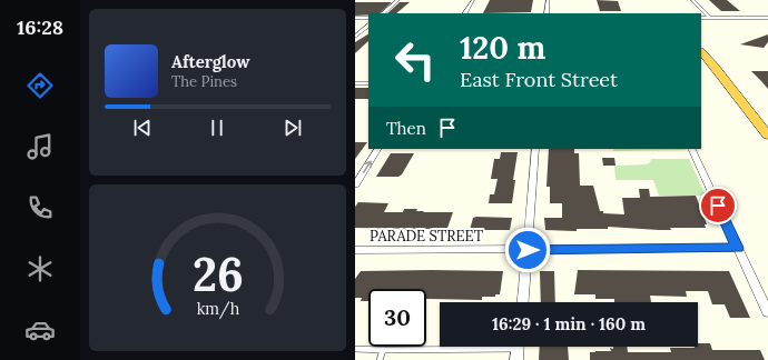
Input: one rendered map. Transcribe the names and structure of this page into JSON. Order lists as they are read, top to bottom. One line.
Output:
{"streets":{"street":["PARADE STREET"]},"page":{"tabs":"16:28","turn":["120 m","East Front Street"],"song":["Afterglow","The Pines"],"then":"Then","limit":"30","trip":"16:29 · 1 min · 160 m","gauge":["26","km/h"]}}
